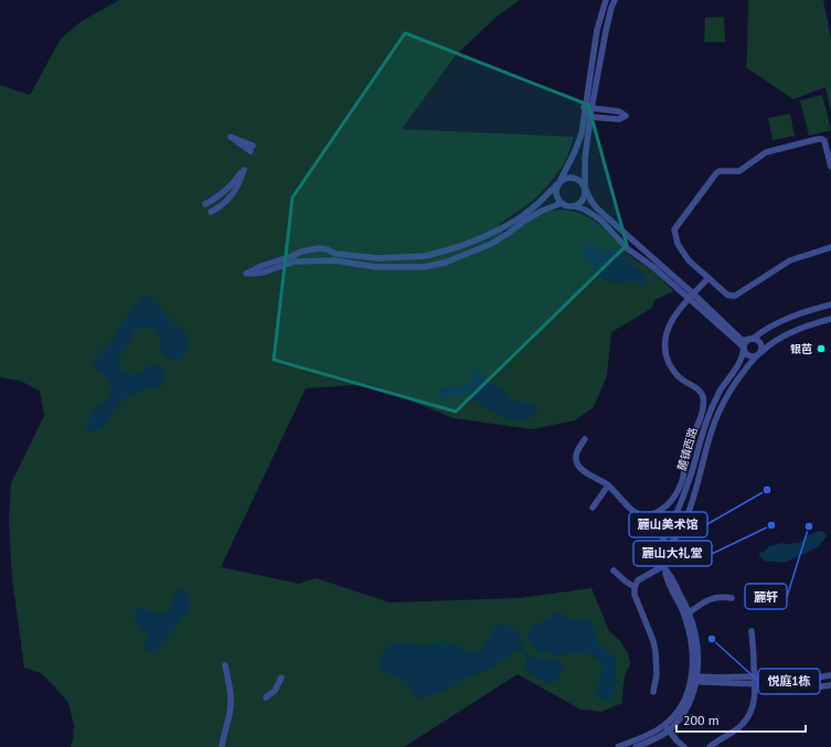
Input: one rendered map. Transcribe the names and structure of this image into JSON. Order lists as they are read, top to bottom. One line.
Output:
{"streets":{"street":["麓镇西路"]},"places":["银芭","麓山美术馆","麓山大礼堂","麓轩","悦庭1栋"],"scale_bar":"200 m"}
